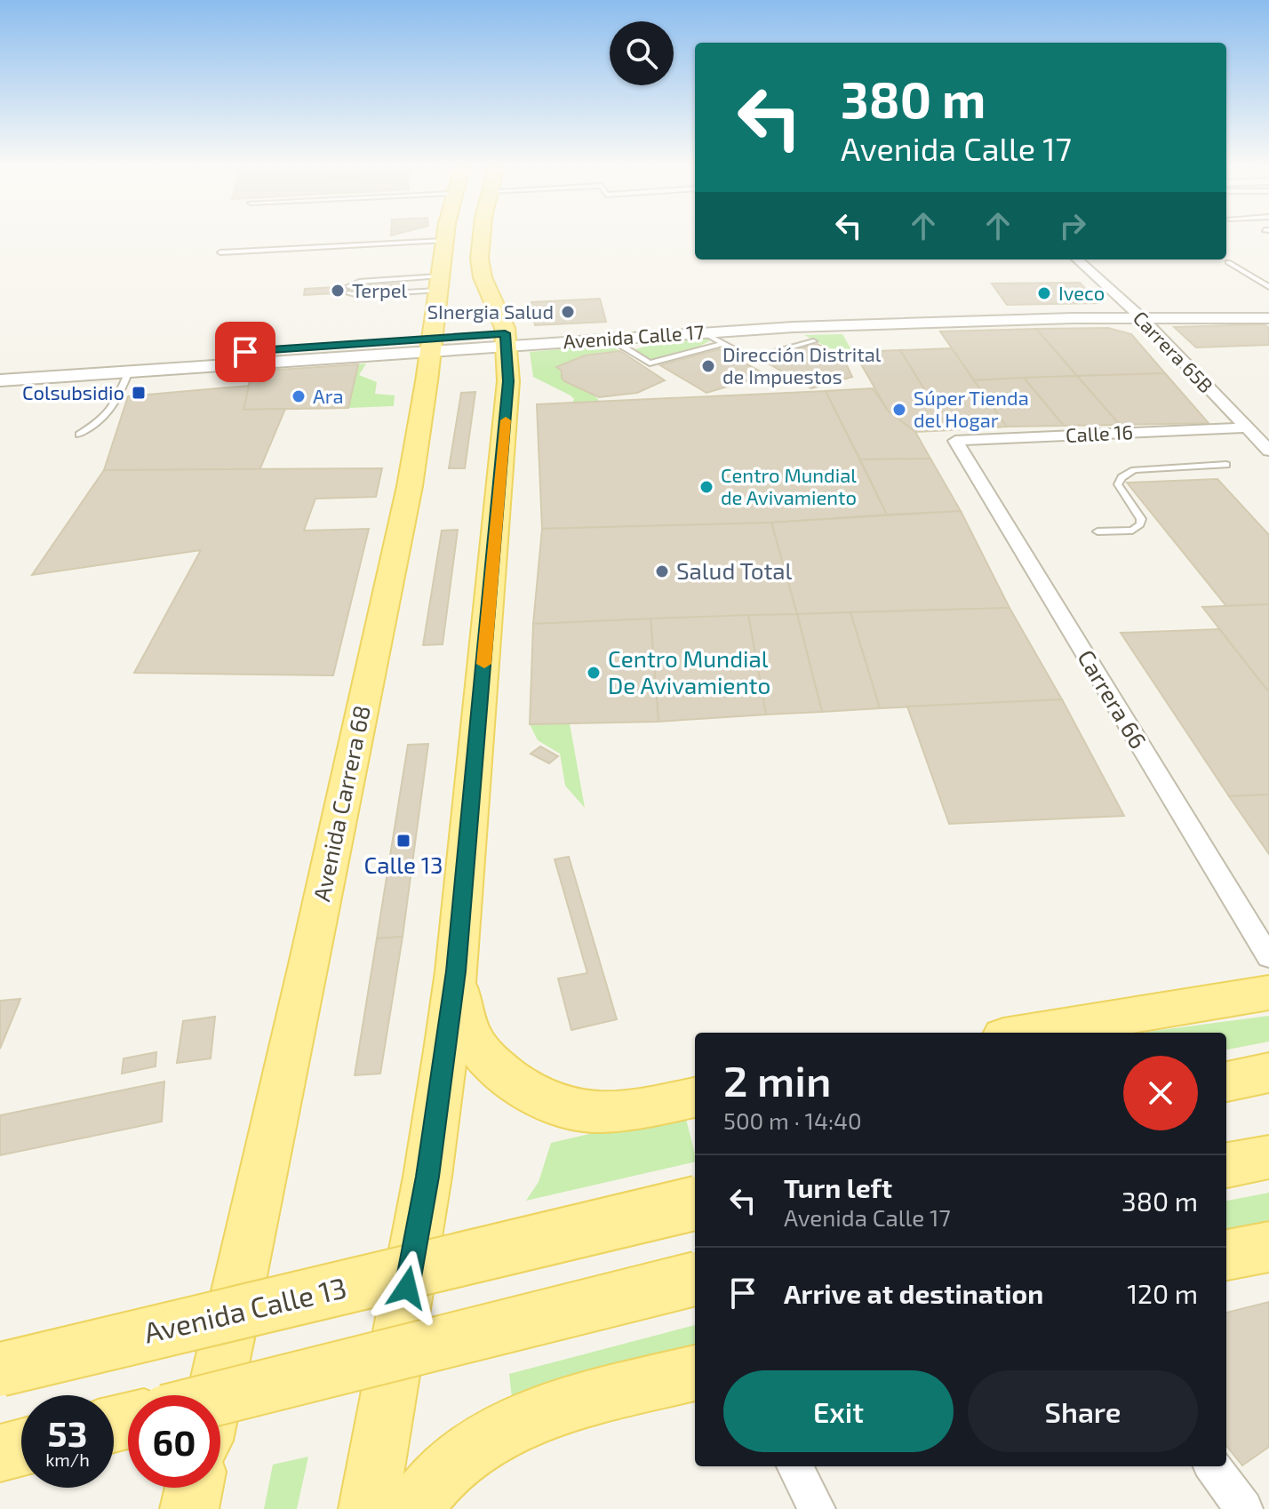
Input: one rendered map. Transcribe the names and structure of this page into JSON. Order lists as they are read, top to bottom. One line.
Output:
{"streets":{"main road":["Avenida Carrera 68","Avenida Calle 13"],"street":["Avenida Calle 17","Carrera 65B","Calle 16","Carrera 66"]},"crossings":[["Avenida Calle 17","Carrera 65B"],["Avenida Calle 17","Avenida Carrera 68"],["Carrera 65B","Calle 16"],["Calle 16","Carrera 66"]],"places":{"other":["Terpel","Iveco","SInergia Salud","Dirección Distrital de Impuestos","Ara","Súper Tienda del Hogar","Centro Mundial de Avivamiento","Salud Total","Centro Mundial De Avivamiento"],"transit":["Colsubsidio","Calle 13"]},"page":{"turn":["380 m","Avenida Calle 17"],"heading":["2 min","500 m · 14:40"],"list":[{"name":"Turn left","note":"Avenida Calle 17","value":"380 m"},{"name":"Arrive at destination","value":"120 m"}],"buttons":["Exit","Share"],"speed":"53 km/h","limit":"60"}}
